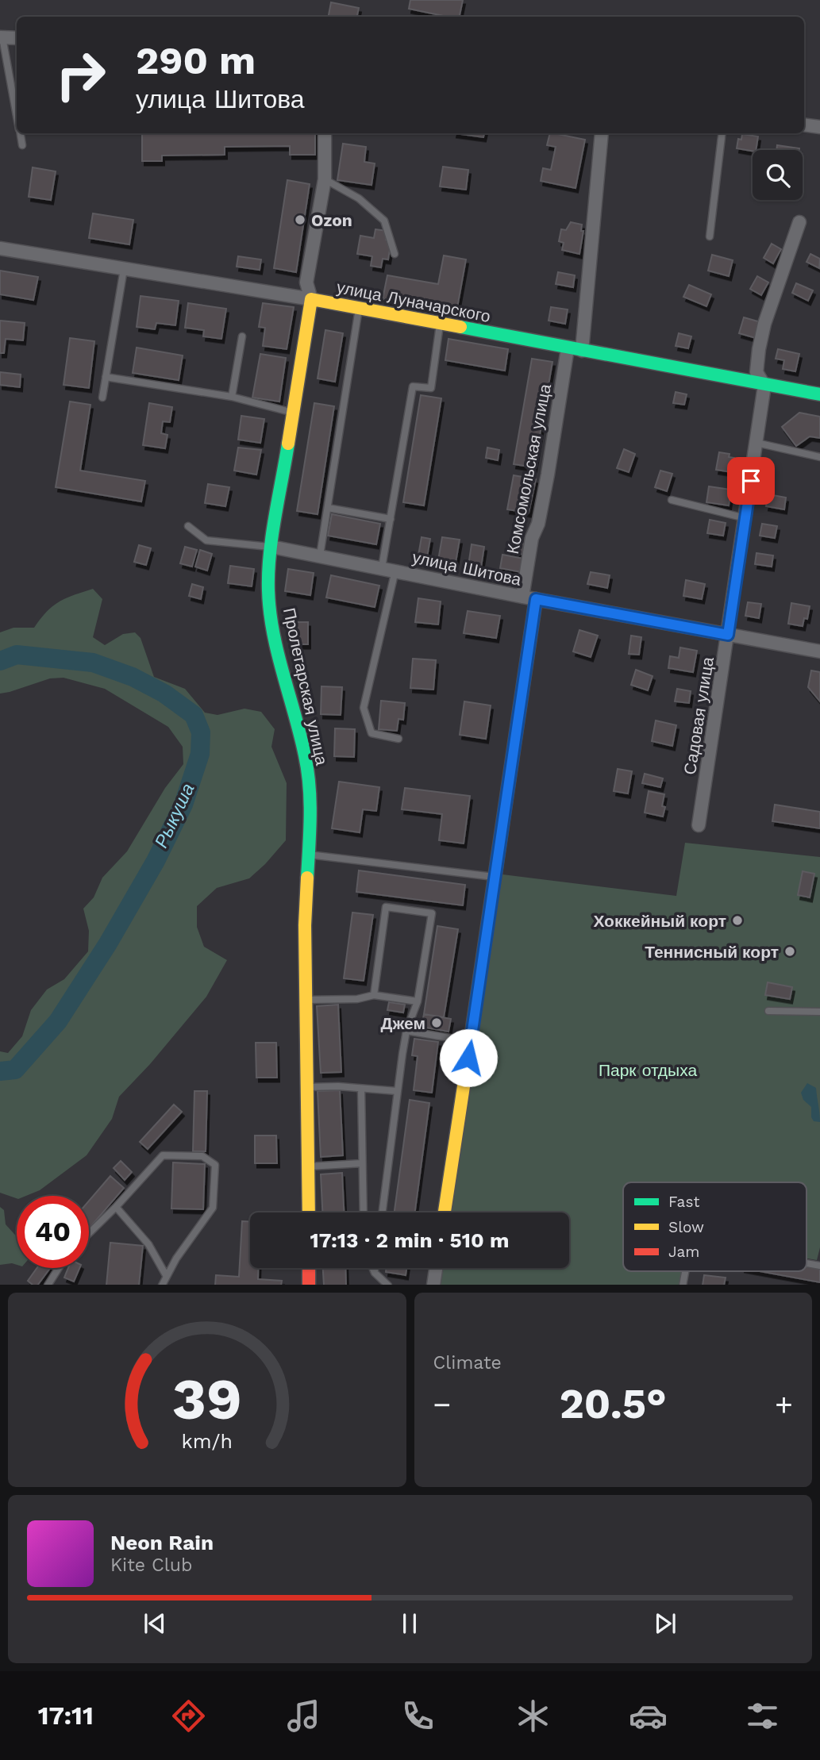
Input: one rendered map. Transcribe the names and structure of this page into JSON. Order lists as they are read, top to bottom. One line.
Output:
{"streets":{"street":["улица Луначарского","Комсомольская улица","улица Шитова","Пролетарская улица","Садовая улица"]},"crossings":[["улица Луначарского","Комсомольская улица"],["улица Луначарского","Пролетарская улица"],["улица Луначарского","Садовая улица"],["Комсомольская улица","улица Шитова"],["улица Шитова","Пролетарская улица"],["улица Шитова","Садовая улица"]],"water":["Рыкуша"],"parks":["Парк отдыха"],"places":["Ozon","Хоккейный корт","Теннисный корт","Джем"],"legend":["Fast","Slow","Jam"],"page":{"turn":["290 m","улица Шитова"],"limit":"40","trip":"17:13 · 2 min · 510 m","tile":"Climate","heat":["−","20.5°","+"],"song":["Neon Rain","Kite Club"],"tabs":"17:11","gauge":["39","km/h"]}}
